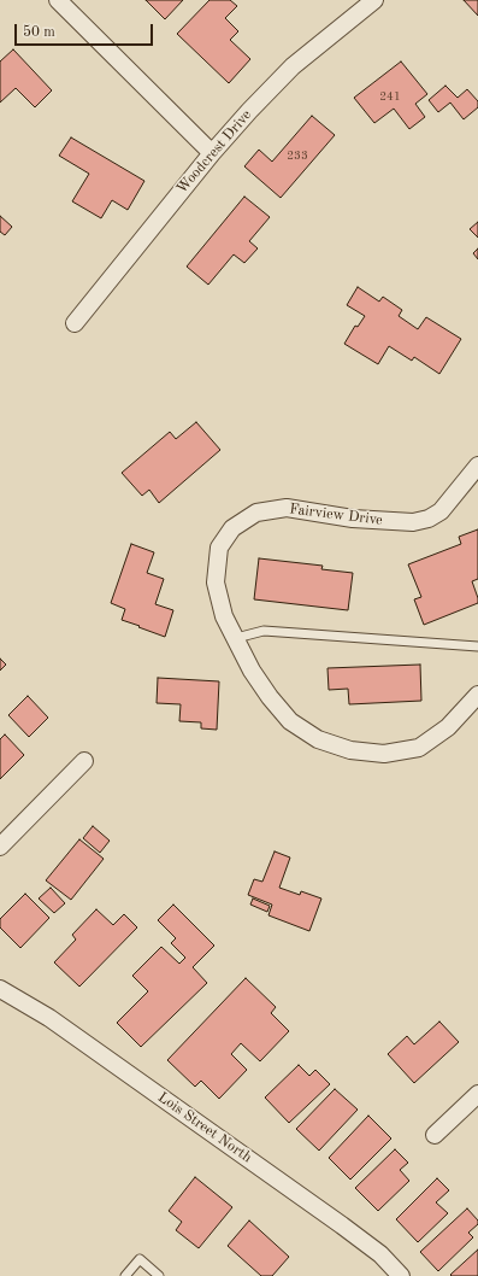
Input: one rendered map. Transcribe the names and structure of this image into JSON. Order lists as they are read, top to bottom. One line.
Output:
{"streets":{"street":["Woodcrest Drive","Fairview Drive","Lois Street North"]},"house_numbers":["241","233"],"scale_bar":"50 m"}
